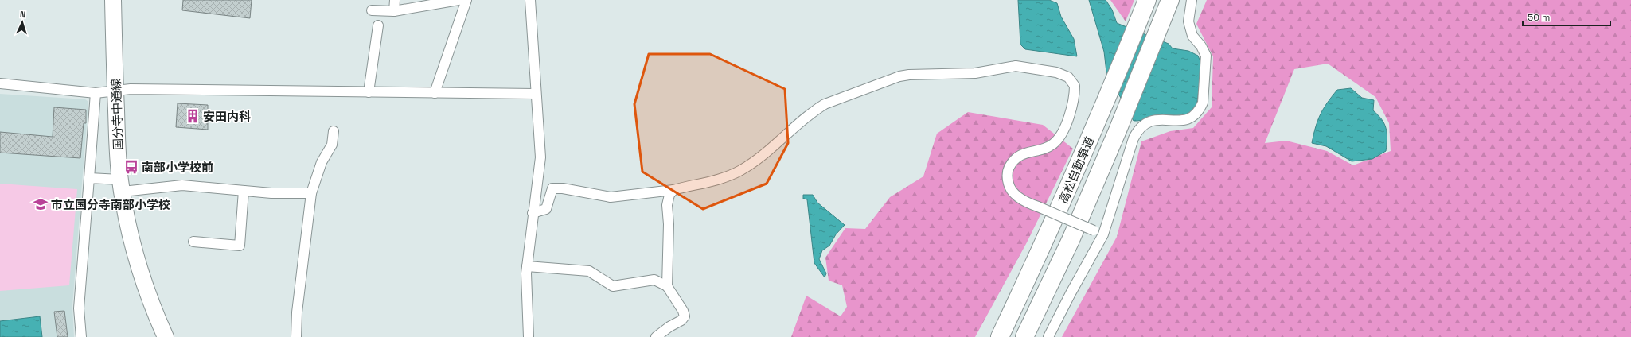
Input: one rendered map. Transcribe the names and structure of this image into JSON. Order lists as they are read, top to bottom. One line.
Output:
{"streets":{"highway":["高松自動車道"],"main road":["国分寺中通線"]},"places":{"building":["安田内科"],"bus stop":["南部小学校前"],"school or university":["市立国分寺南部小学校"]},"scale_bar":"50 m","north":"top"}
